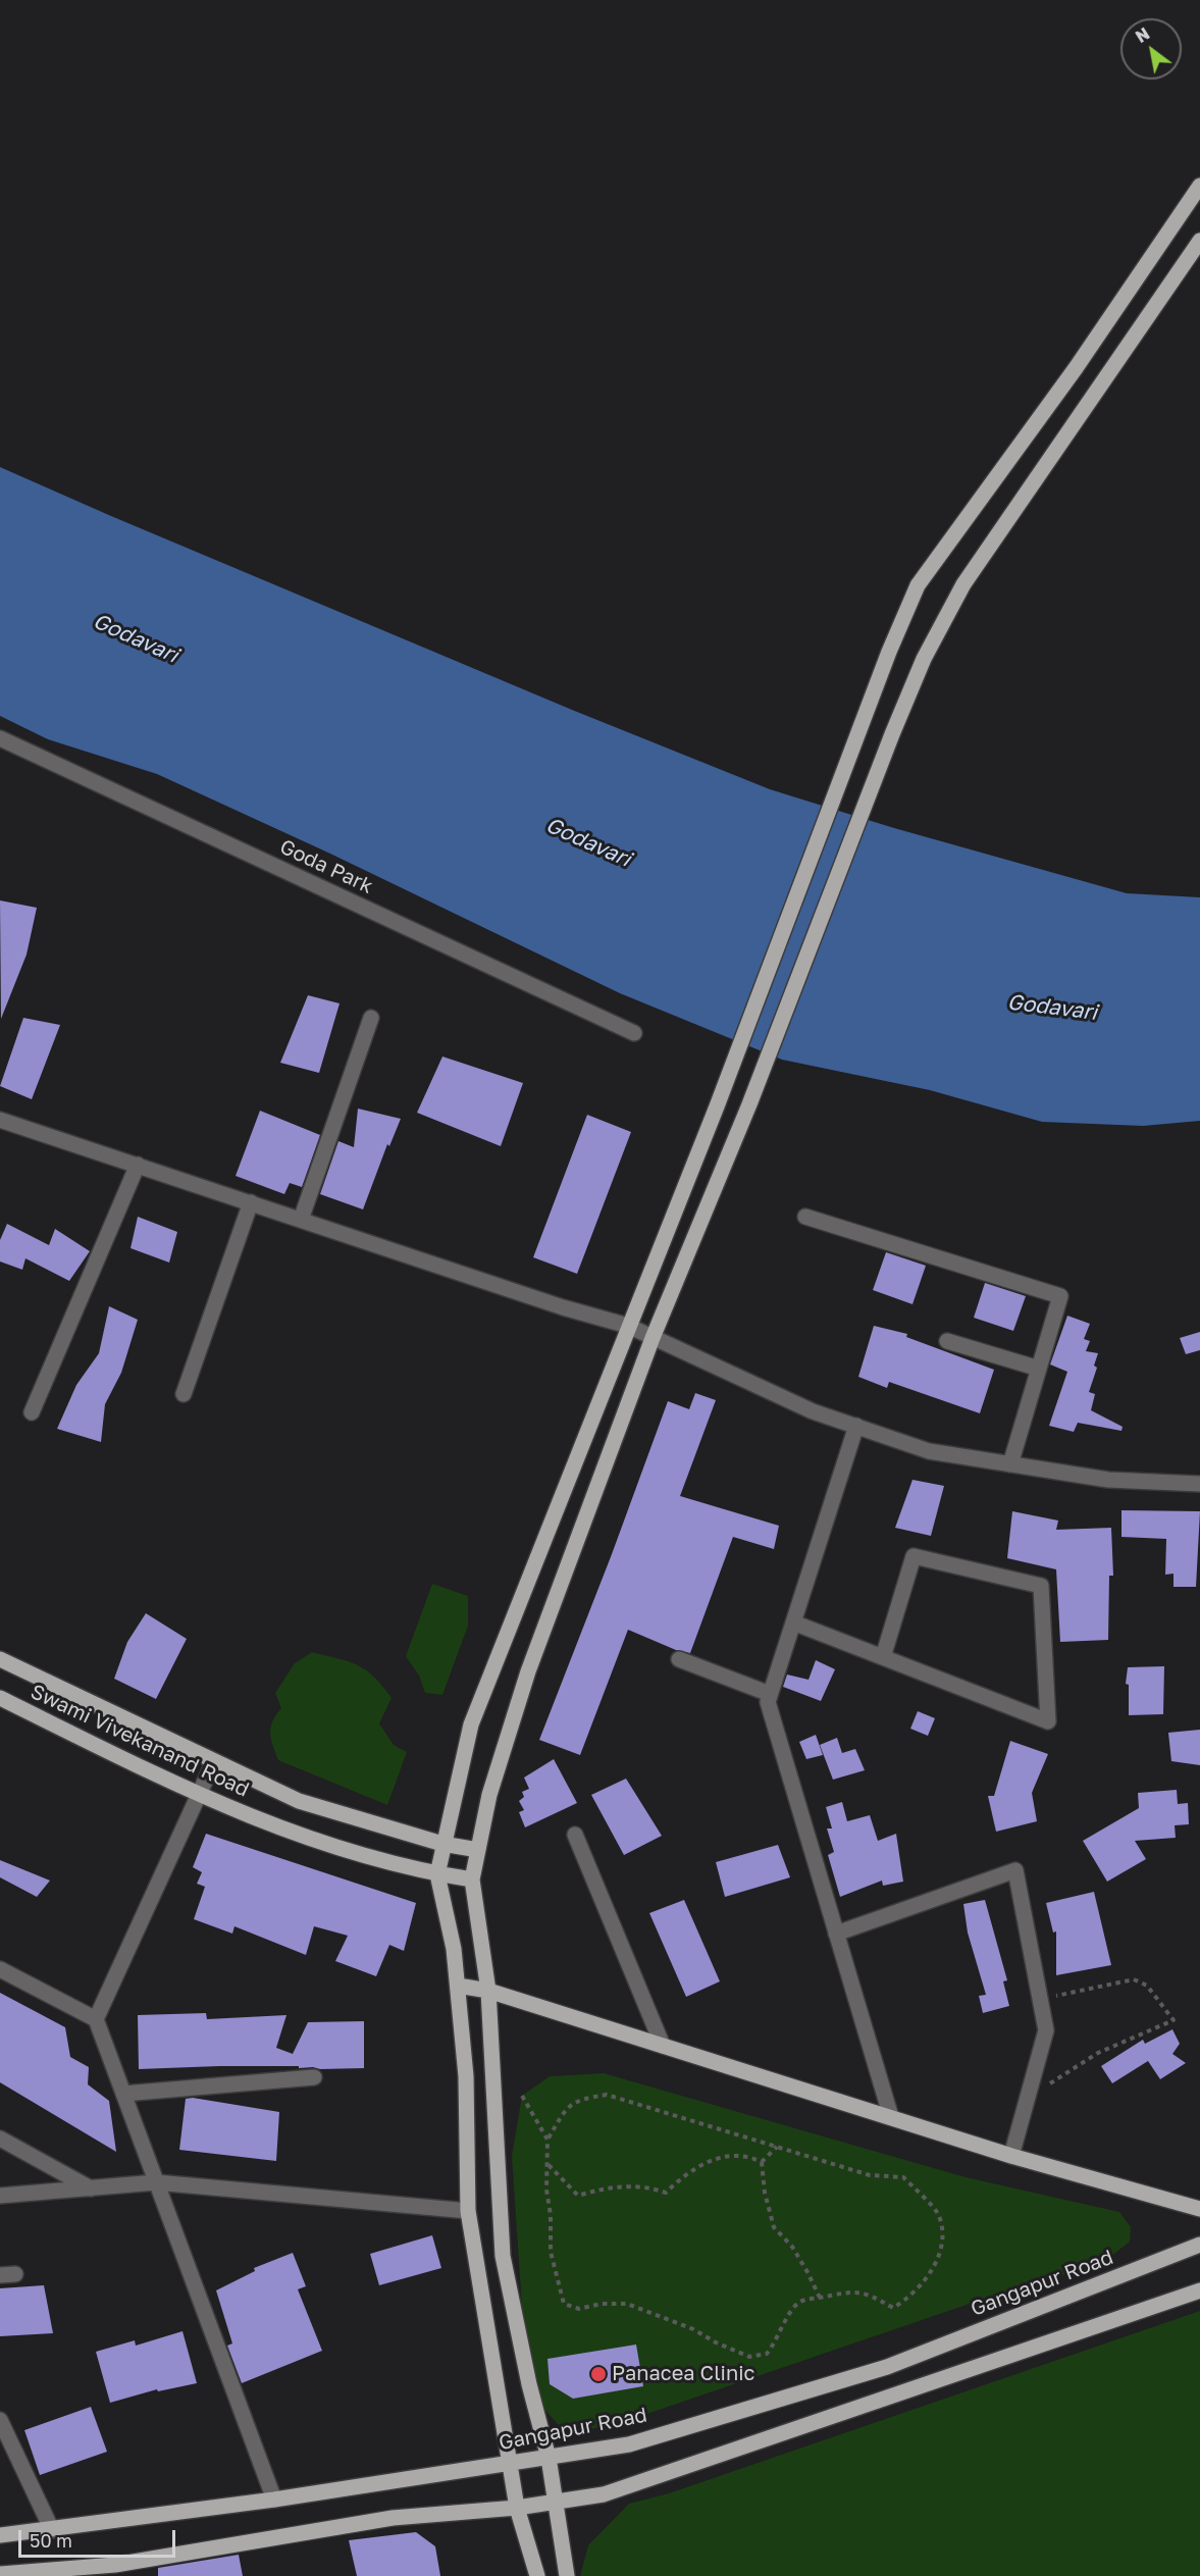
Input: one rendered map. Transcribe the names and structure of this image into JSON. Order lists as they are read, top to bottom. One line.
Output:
{"streets":{"main road":["Swami Vivekanand Road","Gangapur Road"],"street":["Goda Park"]},"water":["Godavari"],"places":["Panacea Clinic"],"scale_bar":"50 m","north":"top left"}
